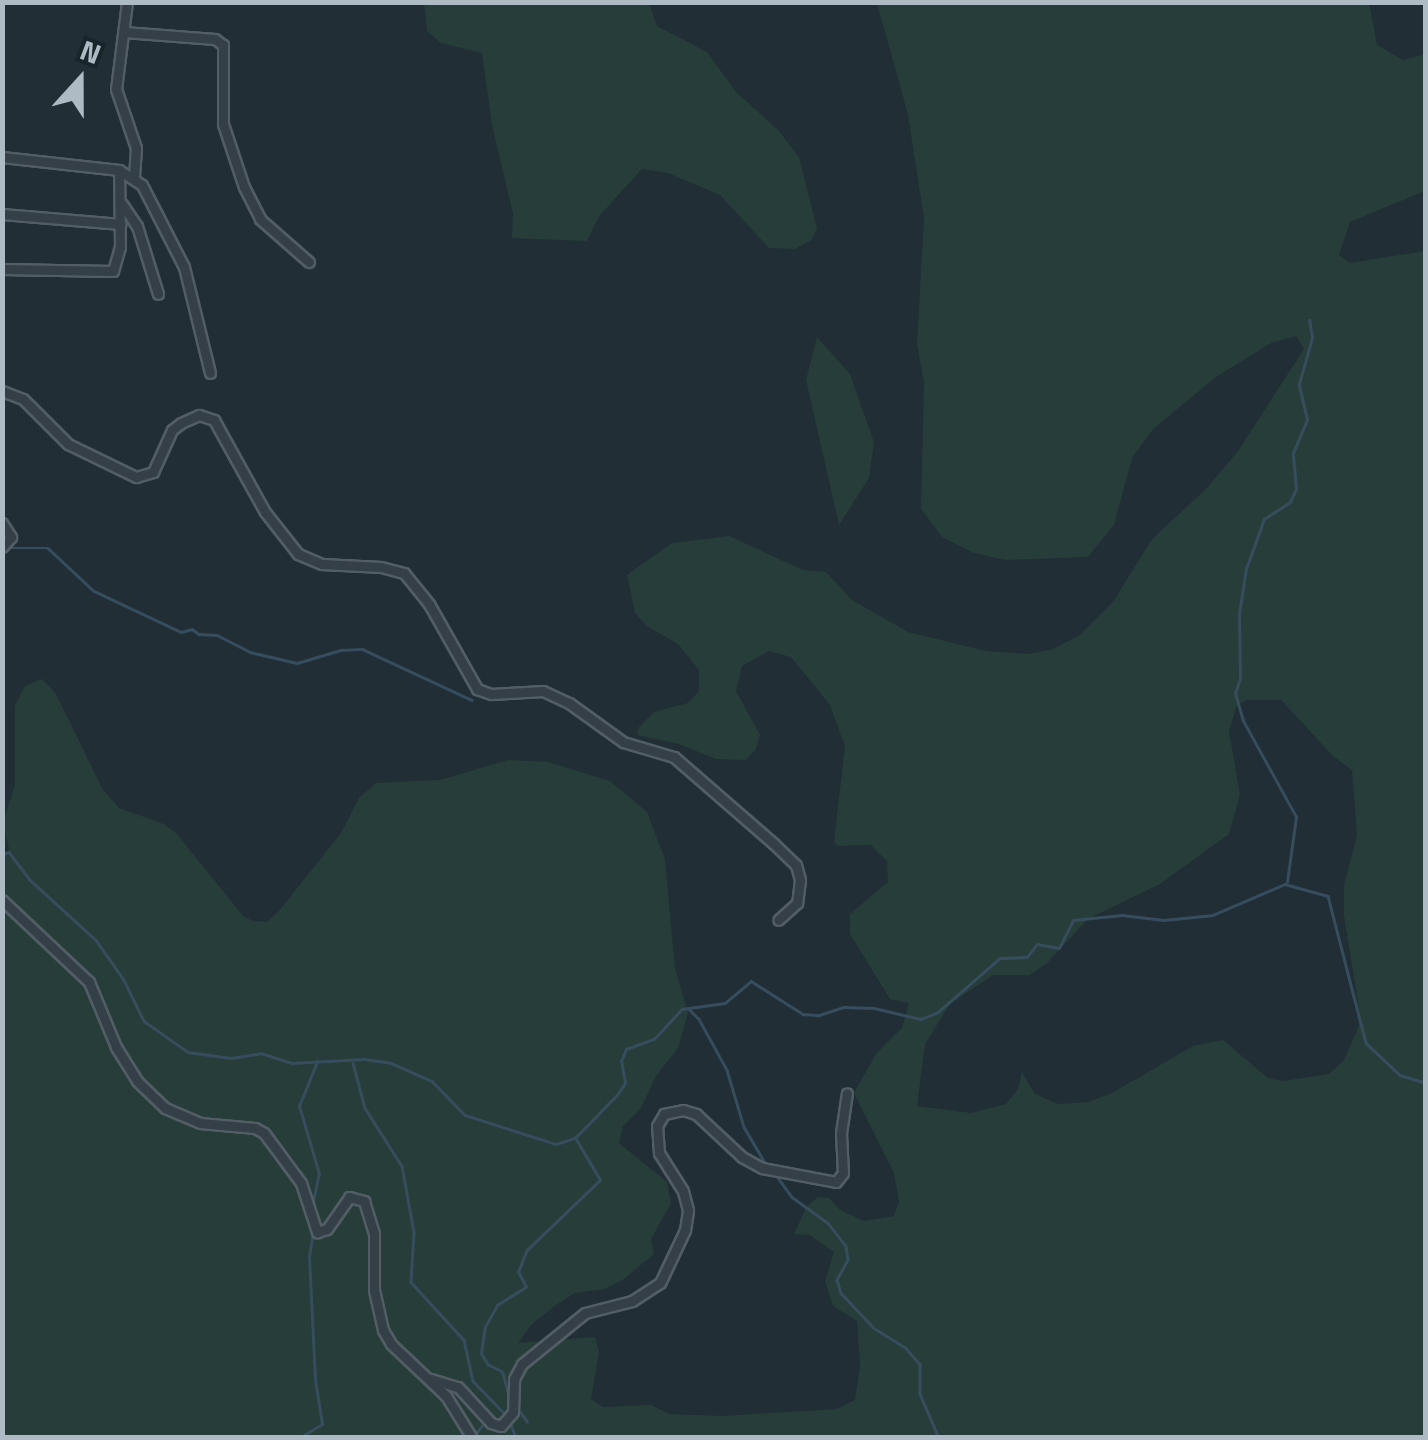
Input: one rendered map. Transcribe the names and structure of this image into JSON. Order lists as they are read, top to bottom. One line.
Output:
{"north":"top"}
